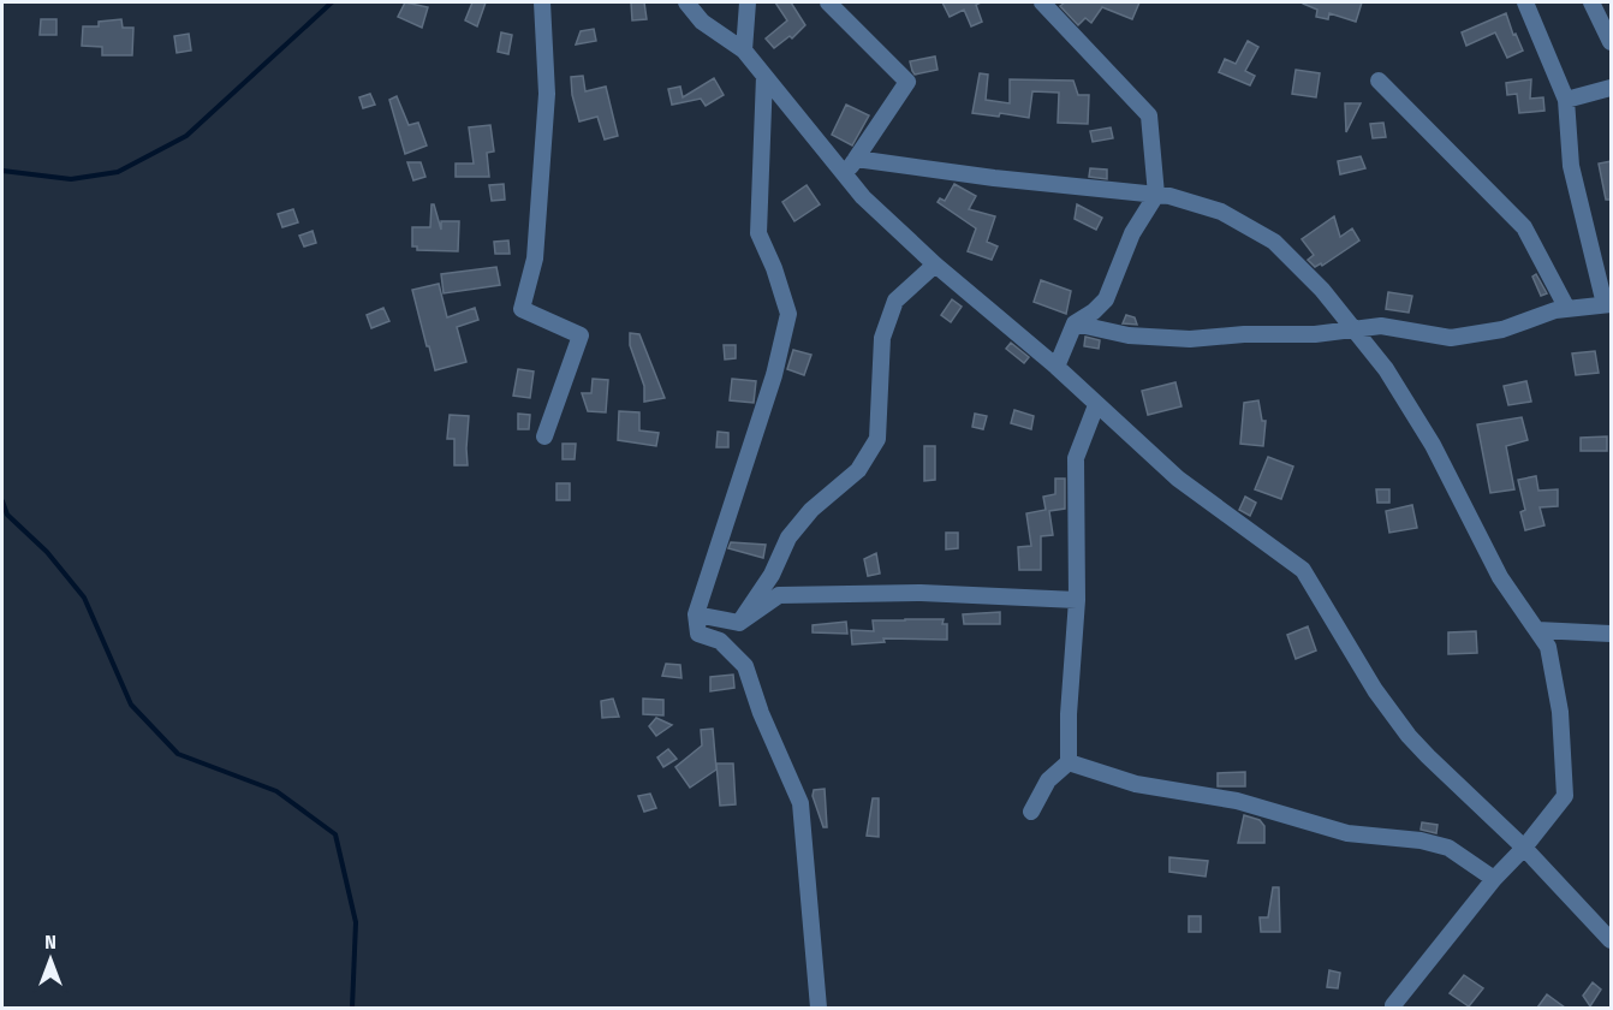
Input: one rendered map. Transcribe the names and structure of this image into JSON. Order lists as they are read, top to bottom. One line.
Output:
{"north":"top"}
